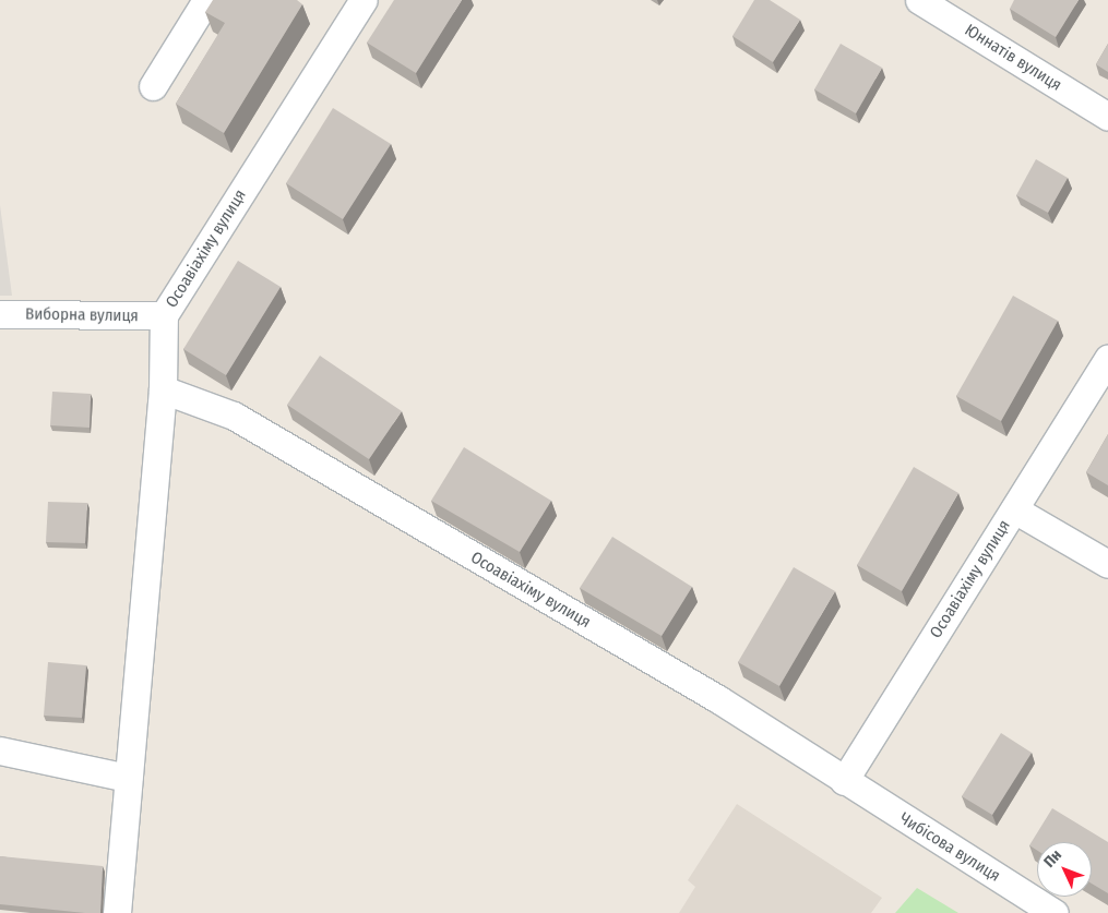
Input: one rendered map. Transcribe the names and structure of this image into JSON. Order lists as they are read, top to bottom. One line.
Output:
{"streets":{"street":["Юннатів вулиця","Осоавіахіму вулиця","Виборна вулиця","Чибісова вулиця"]},"crossings":[["Осоавіахіму вулиця","Виборна вулиця"],["Осоавіахіму вулиця","Чибісова вулиця"]],"north":"top left"}
